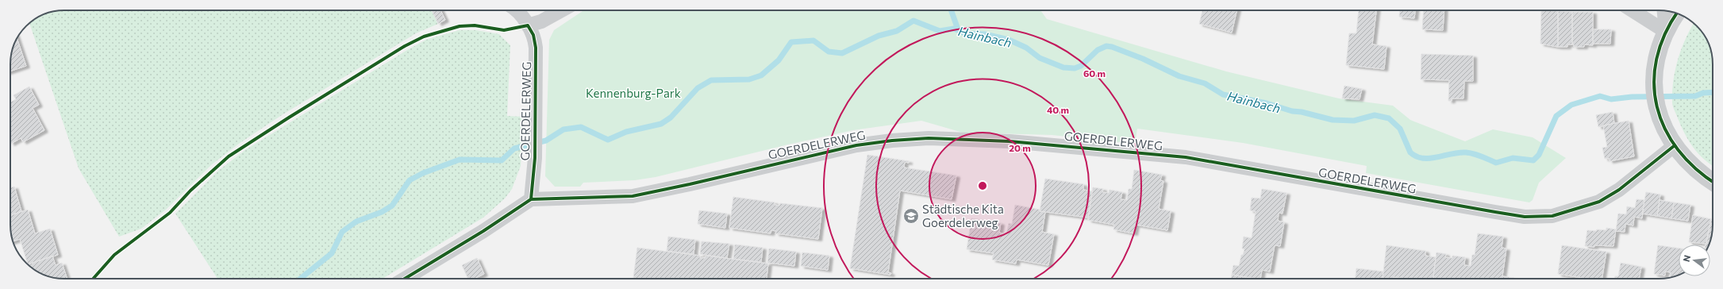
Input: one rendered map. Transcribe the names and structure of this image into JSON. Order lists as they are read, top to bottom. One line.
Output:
{"streets":{"street":["GOERDELERWEG"]},"water":["Hainbach"],"parks":["Kennenburg-Park"],"places":{"school or university":["Städtische Kita Goerdelerweg"]},"north":"left","rings":["60 m","40 m","20 m"]}
